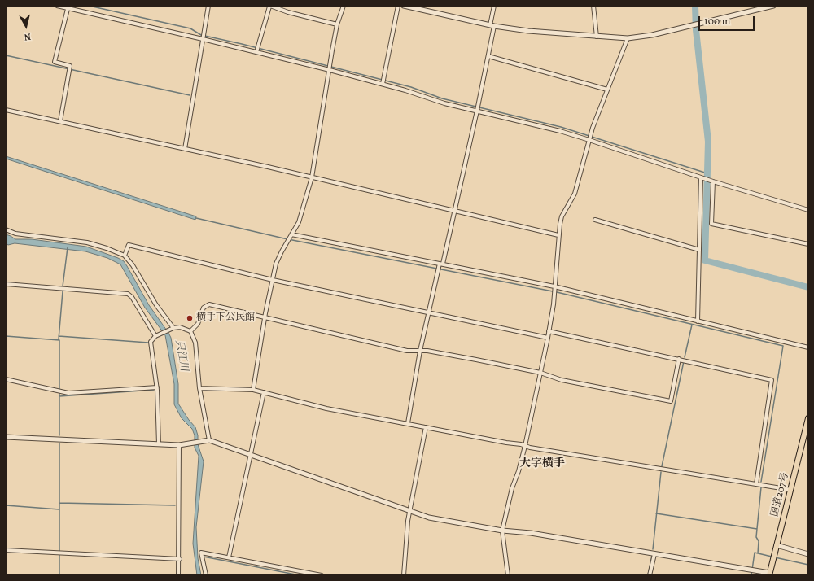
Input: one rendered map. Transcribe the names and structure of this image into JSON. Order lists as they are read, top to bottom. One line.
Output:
{"streets":{"highway":["国道207号"]},"districts":["大字横手"],"water":["只江川"],"places":["横手下公民館"],"scale_bar":"100 m","north":"bottom"}
